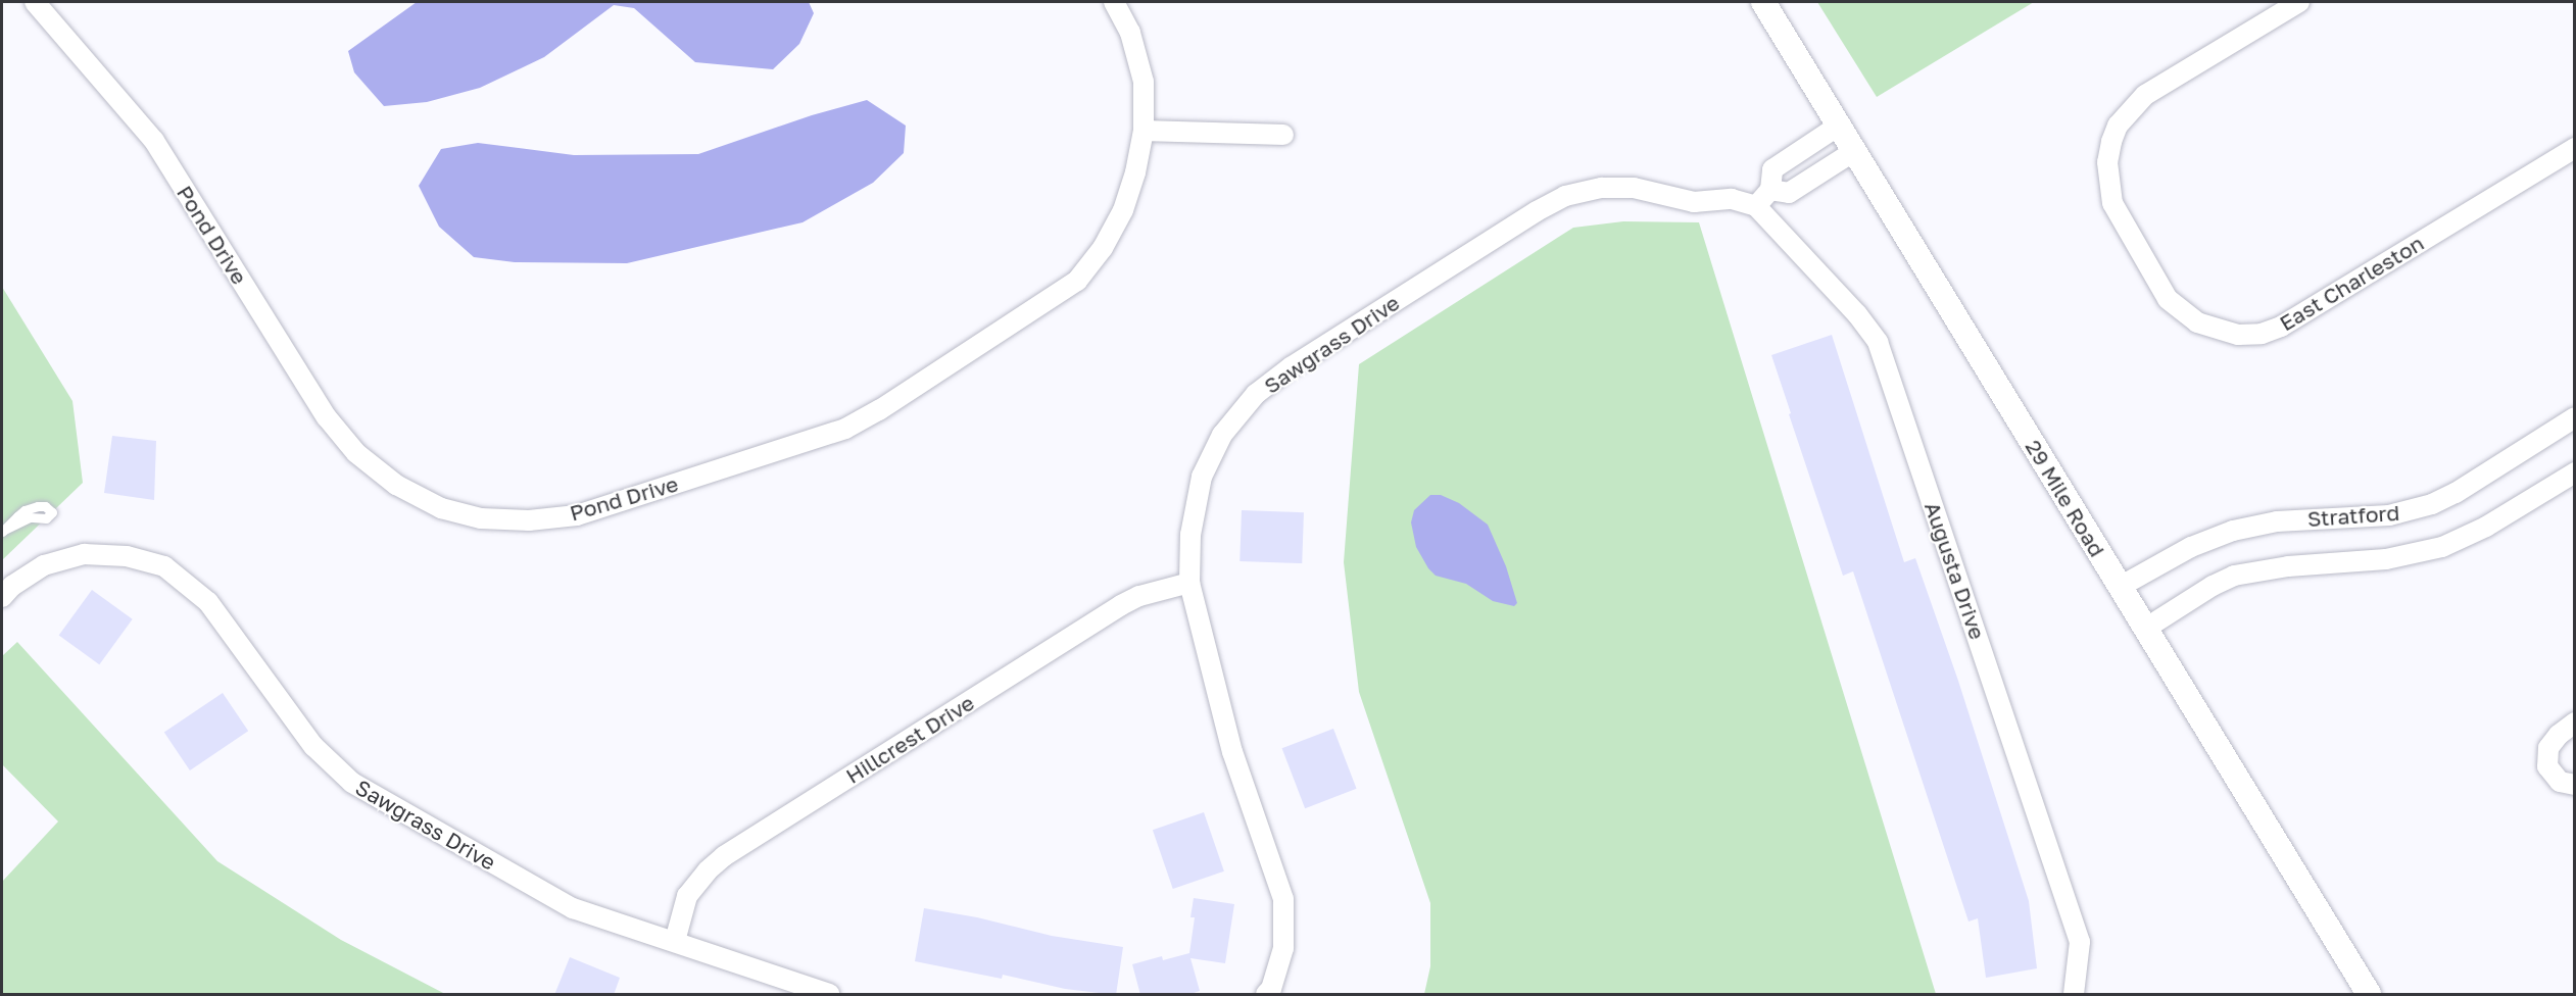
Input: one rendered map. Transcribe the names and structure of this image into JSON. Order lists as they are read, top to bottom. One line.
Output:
{"streets":{"street":["Pond Drive","East Charleston","Sawgrass Drive","29 Mile Road","Stratford","Augusta Drive","Hillcrest Drive"]},"crossings":[["Sawgrass Drive","Augusta Drive"],["Sawgrass Drive","Hillcrest Drive"],["29 Mile Road","Stratford"]]}
